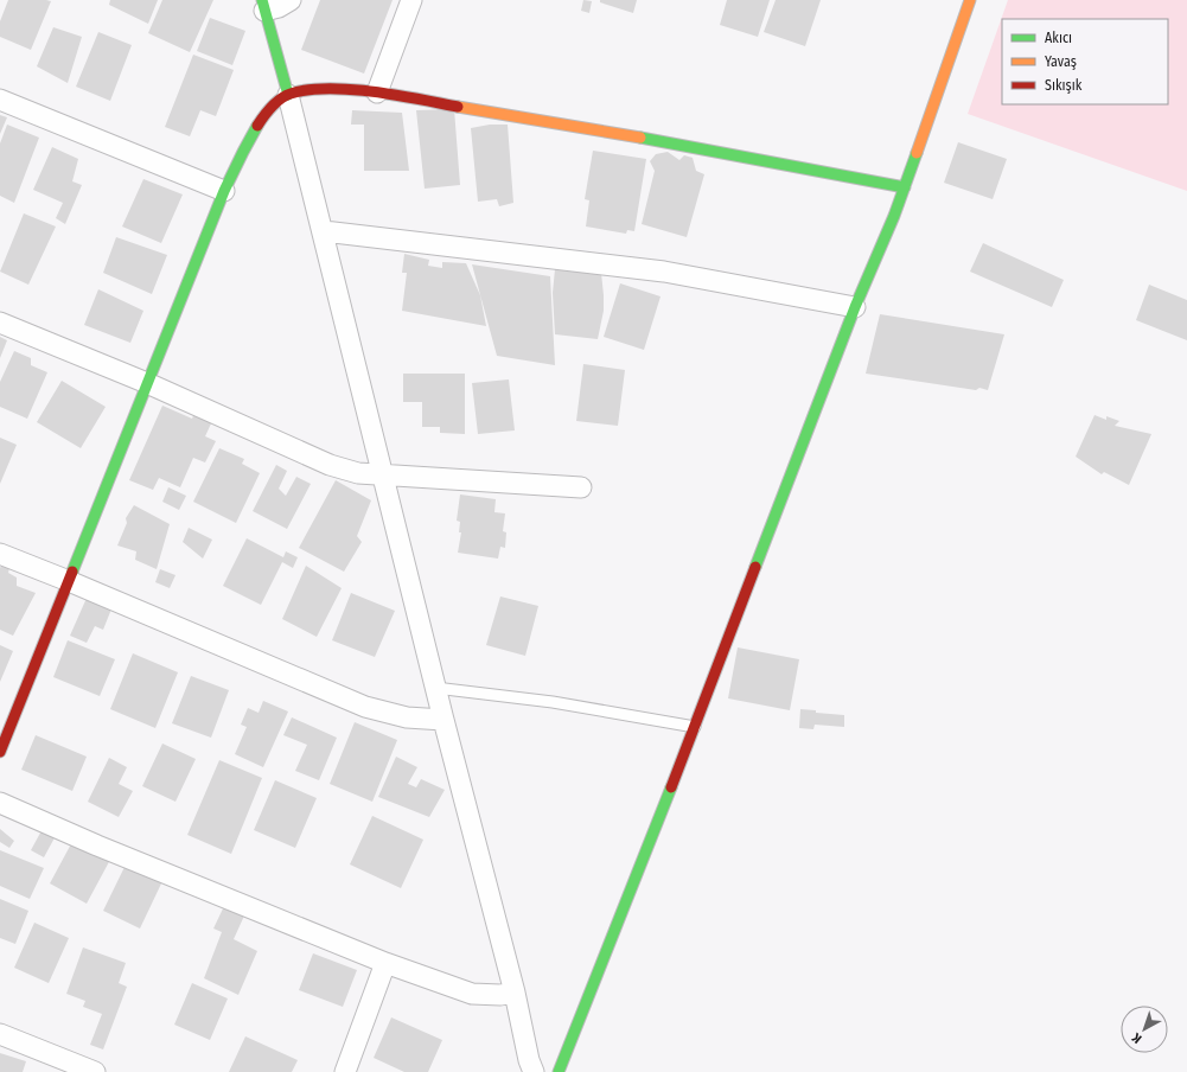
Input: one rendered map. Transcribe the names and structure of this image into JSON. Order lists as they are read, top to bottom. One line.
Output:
{"legend":["Akıcı","Yavaş","Sıkışık"],"north":"bottom left"}
